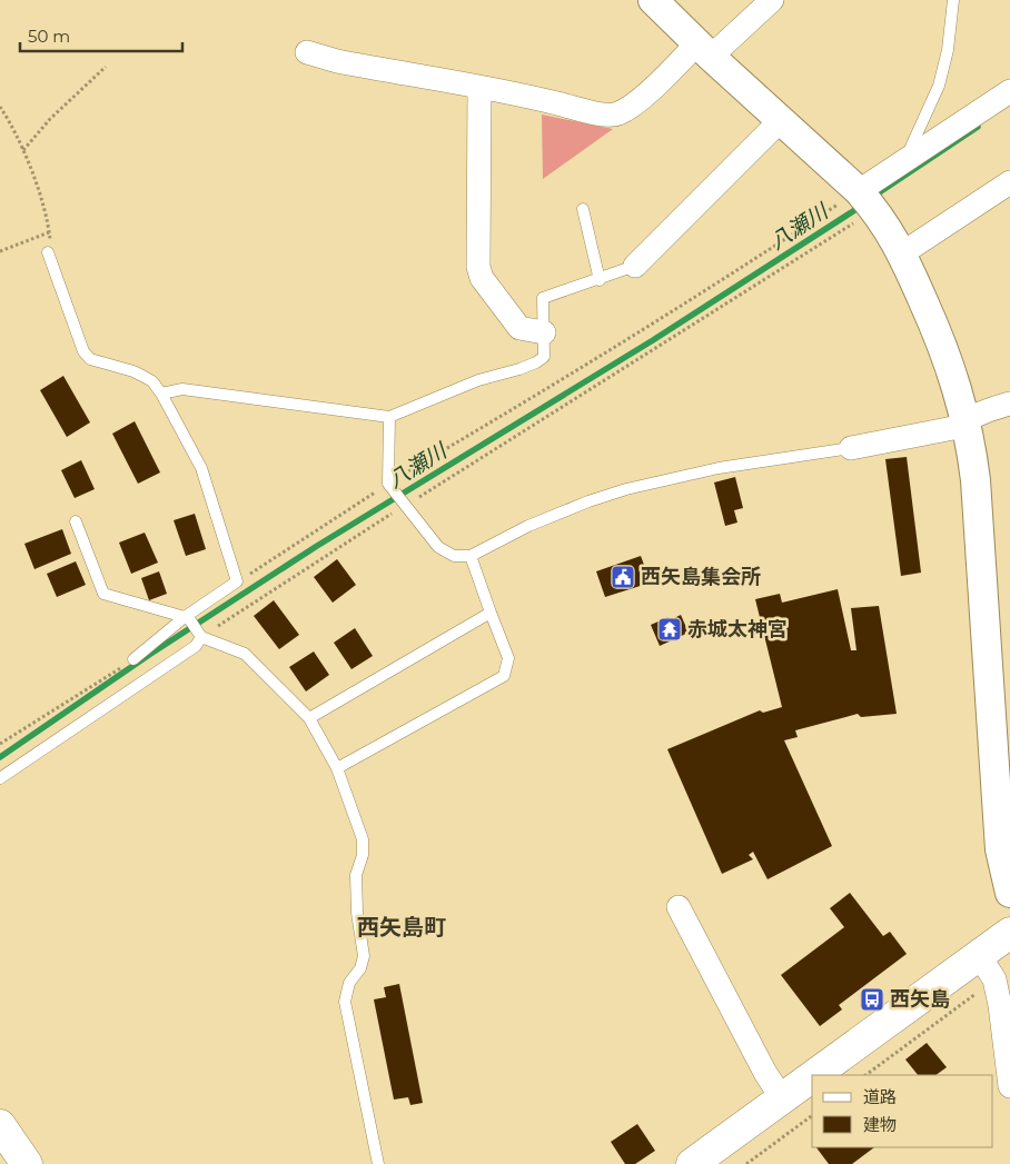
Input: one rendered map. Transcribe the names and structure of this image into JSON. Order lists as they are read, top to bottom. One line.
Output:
{"districts":["西矢島町"],"water":["八瀬川"],"places":{"public building":["西矢島集会所"],"temple":["赤城太神宮"],"bus stop":["西矢島"]},"legend":["道路","建物"],"scale_bar":"50 m"}
